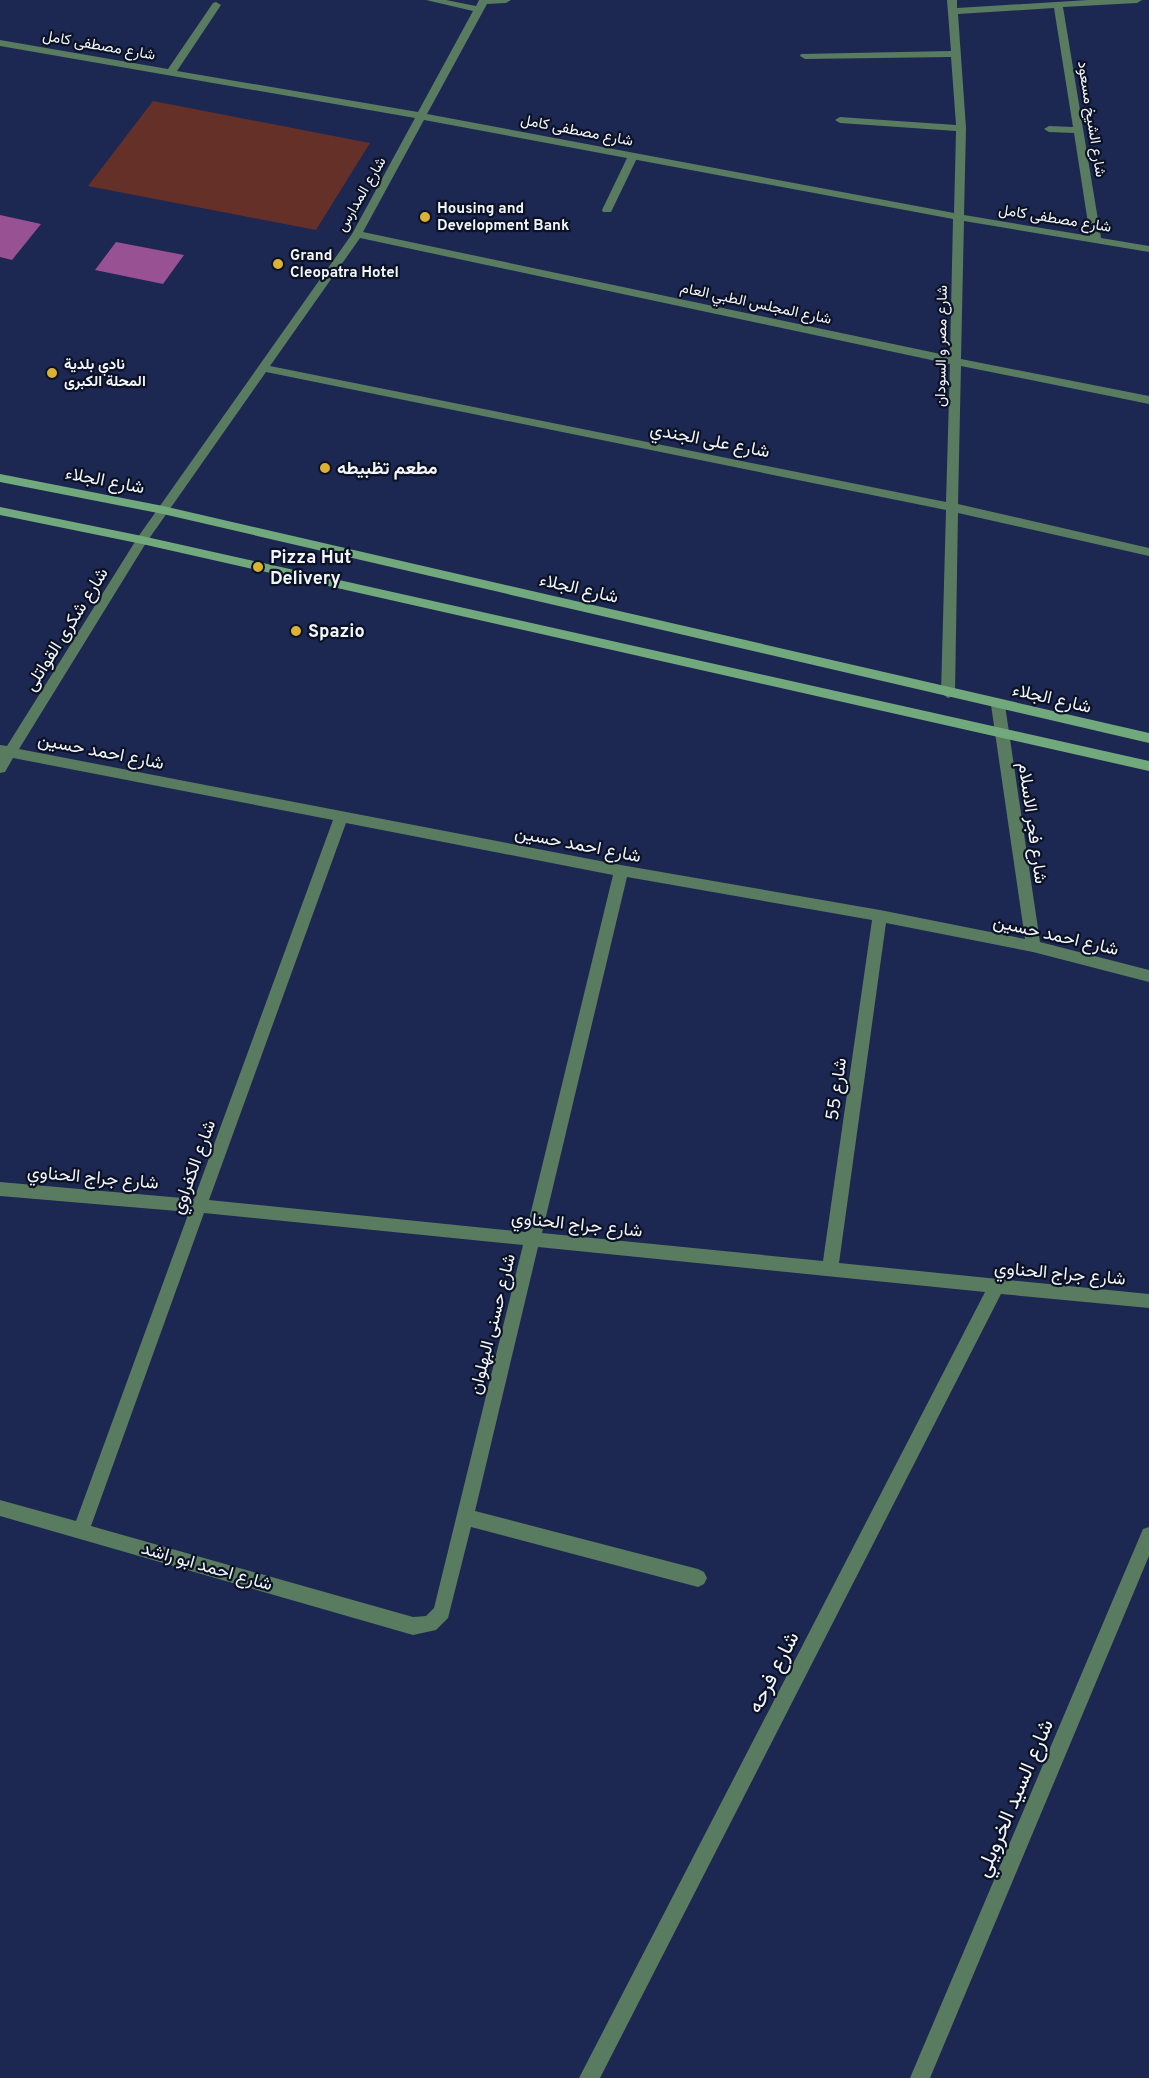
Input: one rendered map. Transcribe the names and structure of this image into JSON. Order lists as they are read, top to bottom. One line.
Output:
{"streets":{"street":["شارع مصطفى كامل","شارع الشيخ مسعود","شارع المدارس","شارع المجلس الطبي العام","شارع مصر و السودان","شارع على الجندي","شارع الجلاء","شارع شكرى القواتلى","شارع احمد حسين","شارع فجر الاسلام","شارع 55","شارع الكفراوي","شارع جراج الحناوي","شارع حسنى البهلوان","شارع احمد ابو راشد","شارع فرحه","شارع السيد الخرويلي"]},"crossings":[["شارع مصطفى كامل","شارع الشيخ مسعود"],["شارع مصطفى كامل","شارع المدارس"],["شارع مصطفى كامل","شارع مصر و السودان"],["شارع المدارس","شارع المجلس الطبي العام"],["شارع المدارس","شارع على الجندي"],["شارع المدارس","شارع الجلاء"],["شارع المدارس","شارع شكرى القواتلى"],["شارع المجلس الطبي العام","شارع مصر و السودان"],["شارع مصر و السودان","شارع على الجندي"],["شارع مصر و السودان","شارع الجلاء"],["شارع الجلاء","شارع شكرى القواتلى"],["شارع الجلاء","شارع فجر الاسلام"],["شارع شكرى القواتلى","شارع احمد حسين"],["شارع احمد حسين","شارع فجر الاسلام"],["شارع احمد حسين","شارع 55"],["شارع احمد حسين","شارع الكفراوي"],["شارع احمد حسين","شارع حسنى البهلوان"],["شارع 55","شارع جراج الحناوي"],["شارع الكفراوي","شارع جراج الحناوي"],["شارع الكفراوي","شارع احمد ابو راشد"],["شارع جراج الحناوي","شارع حسنى البهلوان"],["شارع جراج الحناوي","شارع فرحه"],["شارع حسنى البهلوان","شارع احمد ابو راشد"]],"places":["Housing and Development Bank","Grand Cleopatra Hotel","نادي بلدية المحلة الكبرى","مطعم تظبيطه","Pizza Hut Delivery","Spazio"]}
